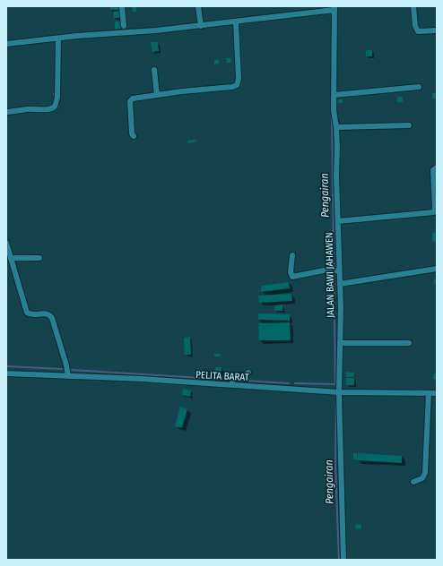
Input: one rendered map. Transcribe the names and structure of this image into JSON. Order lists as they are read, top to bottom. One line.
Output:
{"streets":{"street":["JALAN BAWI JAHAWEN","PELITA BARAT"]},"crossings":[["JALAN BAWI JAHAWEN","PELITA BARAT"]],"water":["Pengairan"]}
